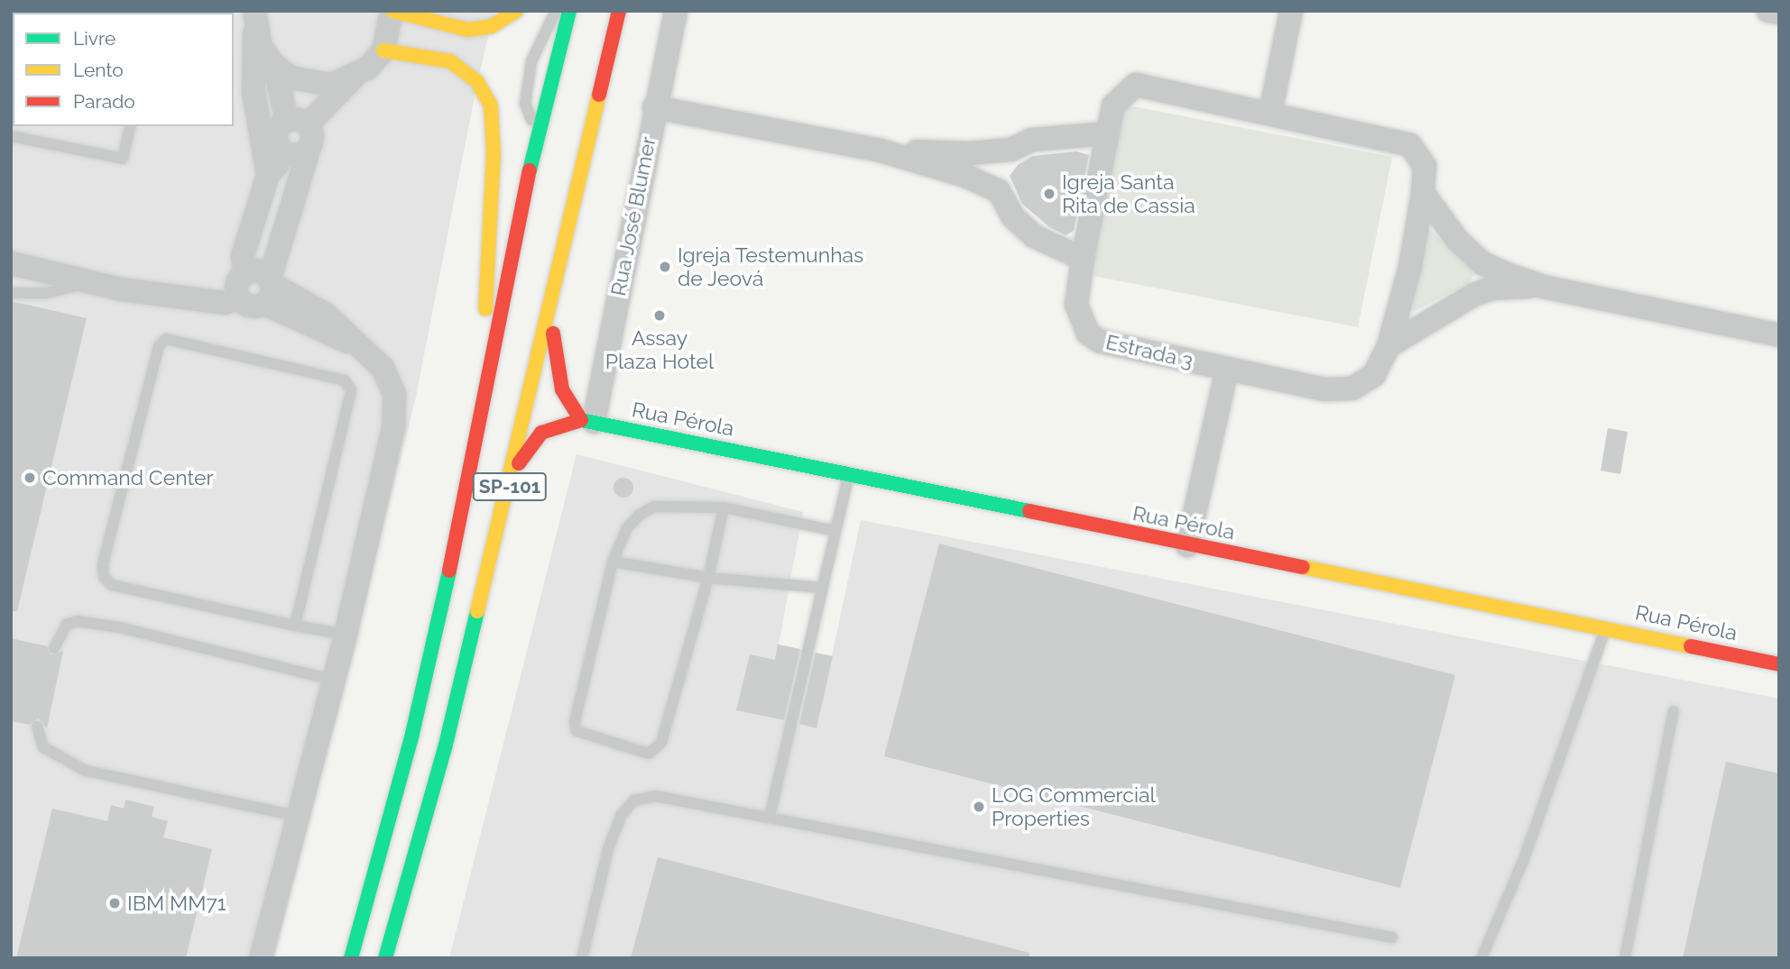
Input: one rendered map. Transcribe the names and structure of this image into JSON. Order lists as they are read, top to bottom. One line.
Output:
{"streets":{"main road":["Rua Pérola","SP-101"],"street":["Rua José Blumer","Estrada 3"]},"crossings":[["Rua José Blumer","Rua Pérola"]],"places":["Igreja Santa Rita de Cassia","Igreja Testemunhas de Jeová","Assay Plaza Hotel","Command Center","LOG Commercial Properties","IBM MM71"],"legend":["Livre","Lento","Parado"]}
